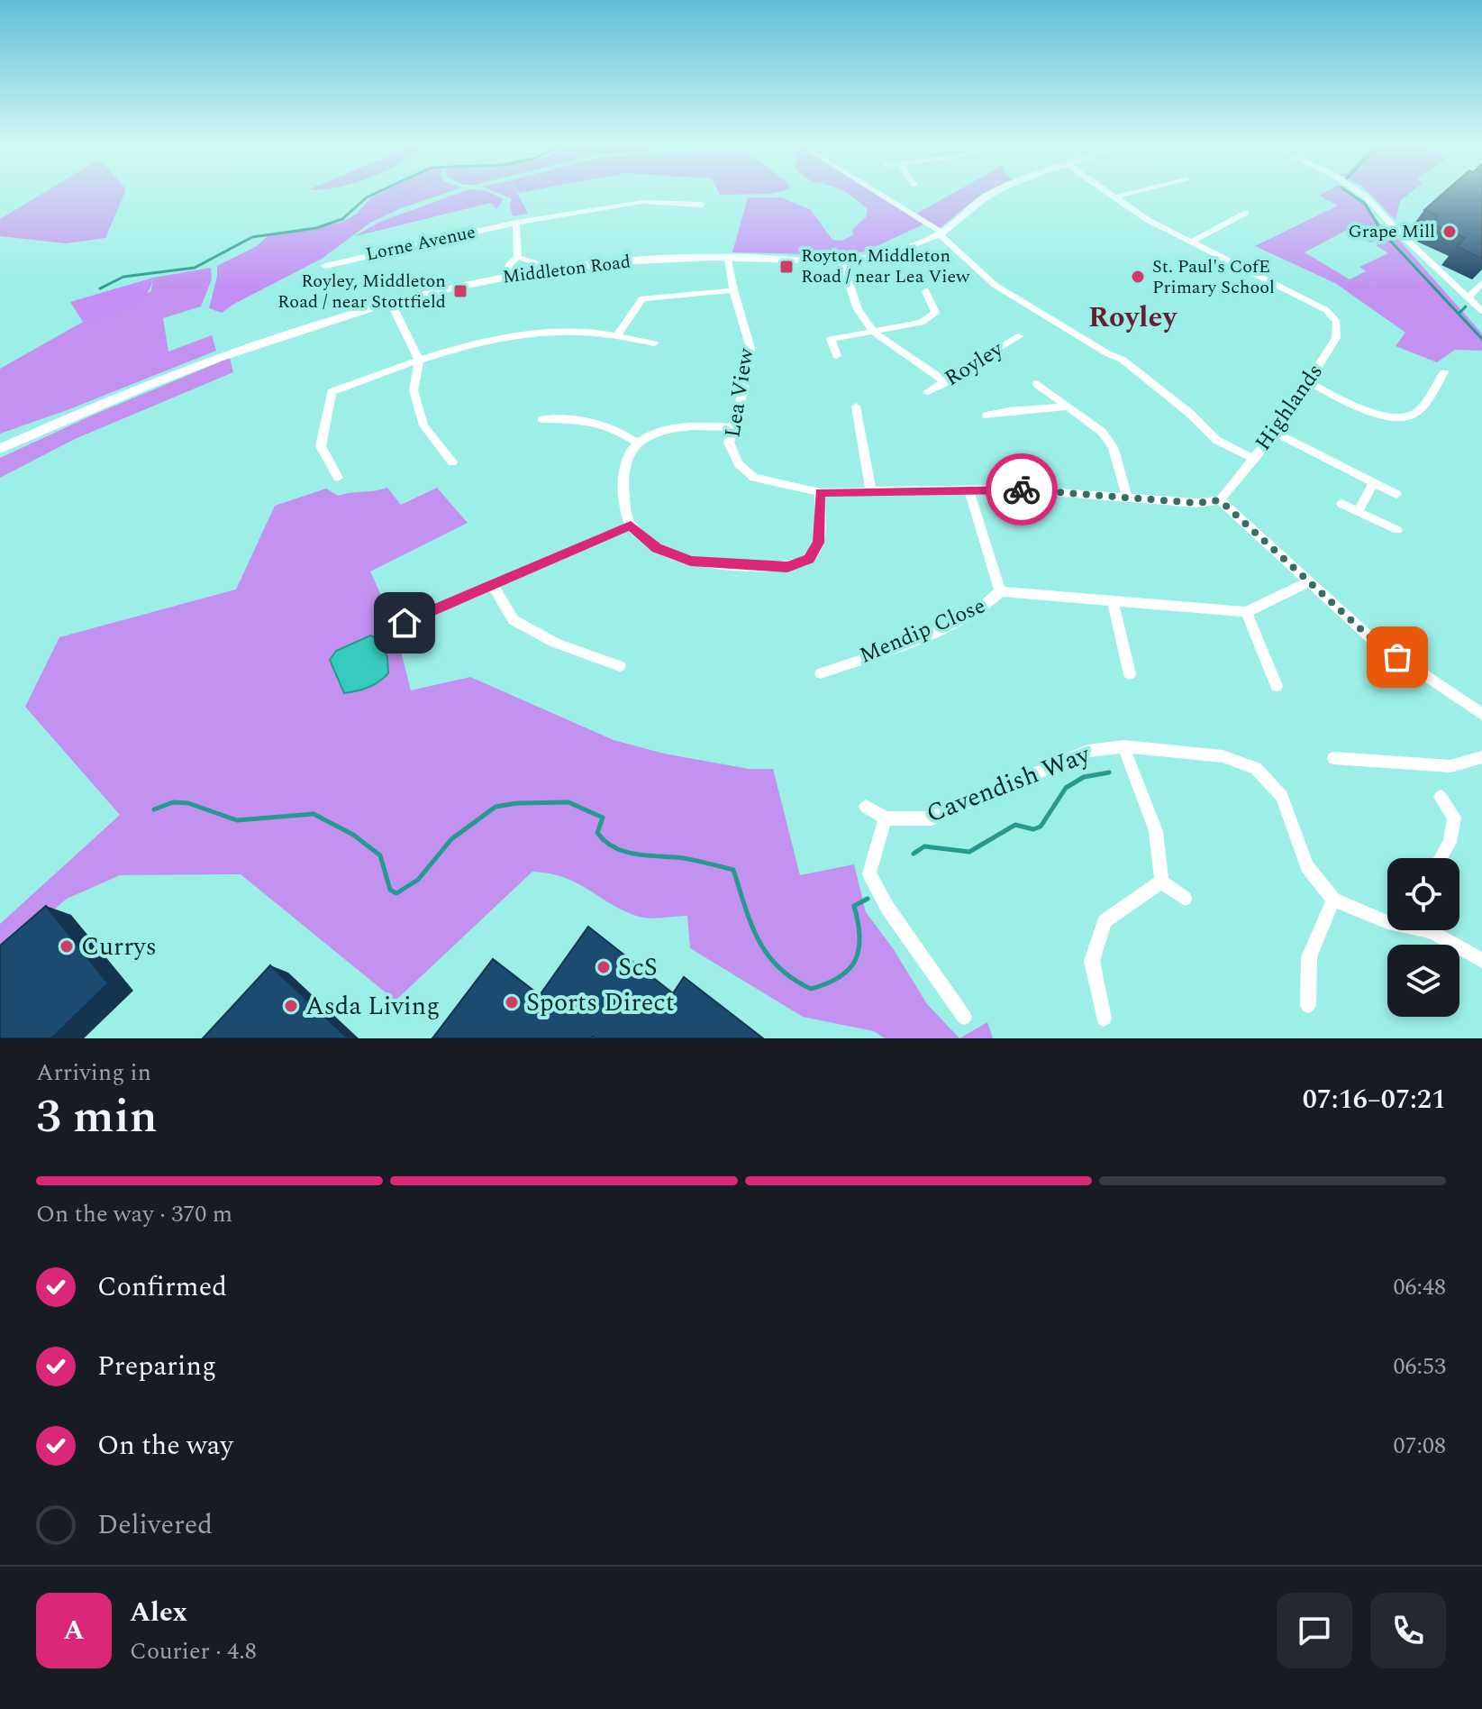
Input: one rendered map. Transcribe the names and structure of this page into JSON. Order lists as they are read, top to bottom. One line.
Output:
{"streets":{"main road":["Middleton Road"],"street":["Lorne Avenue","Royley","Lea View","Highlands","Mendip Close","Cavendish Way"]},"crossings":[["Middleton Road","Lea View"],["Middleton Road","Highlands"],["Lea View","Mendip Close"]],"districts":["Royley"],"places":{"other":["Grape Mill","St. Paul's CofE Primary School","Currys","ScS","Sports Direct","Asda Living"],"transit":["Royton, Middleton Road / near Lea View","Royley, Middleton Road / near Stottfield"]},"page":{"heading":["3 min","Arriving in","07:16–07:21"],"panel":["Alex","Courier · 4.8"],"bar":"On the way · 370 m","list":[["Confirmed","06:48"],["Preparing","06:53"],["On the way","07:08"],"Delivered"],"round":"A"}}
